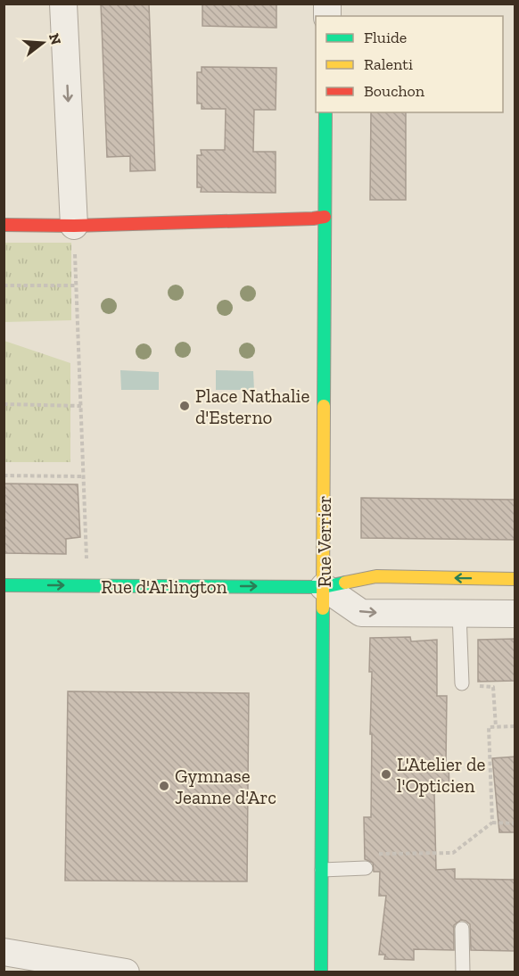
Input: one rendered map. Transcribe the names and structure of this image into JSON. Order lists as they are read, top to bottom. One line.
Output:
{"streets":{"street":["Rue Verrier","Rue d'Arlington"]},"crossings":[["Rue Verrier","Rue d'Arlington"]],"places":["Place Nathalie d'Esterno","L'Atelier de l'Opticien","Gymnase Jeanne d'Arc"],"legend":["Fluide","Ralenti","Bouchon"],"north":"right"}
